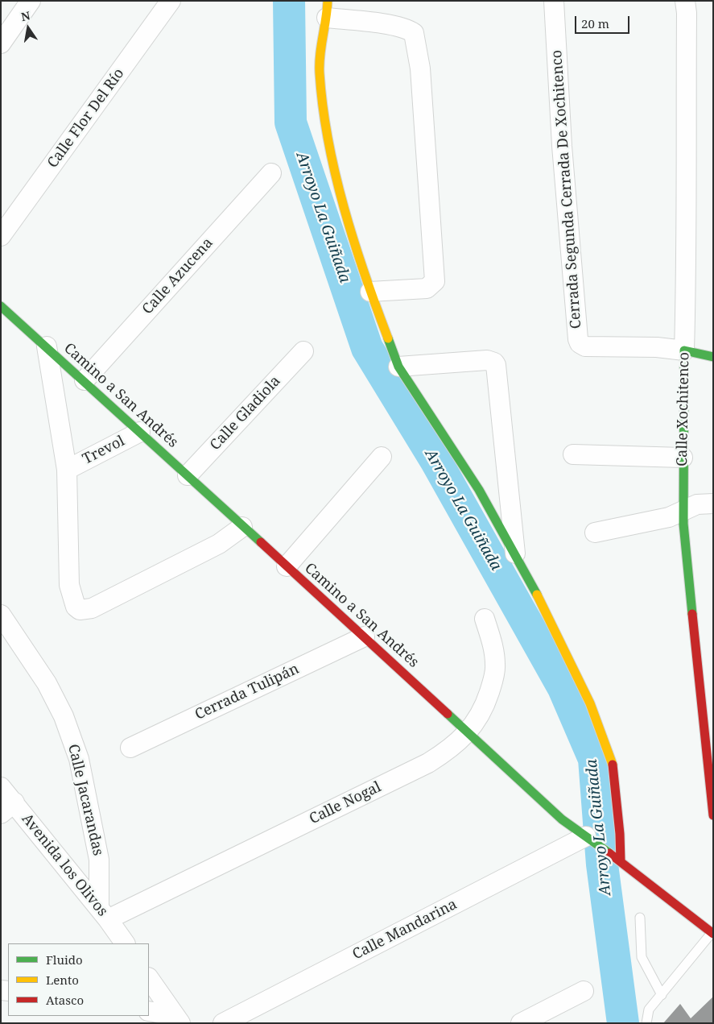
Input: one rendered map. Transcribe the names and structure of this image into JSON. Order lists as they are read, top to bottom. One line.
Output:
{"streets":{"street":["Calle Flor Del Río","Cerrada Segunda Cerrada De Xochitenco","Calle Azucena","Camino a San Andrés","Calle Xochitenco","Calle Gladiola","Trevol","Cerrada Tulipán","Calle Jacarandas","Calle Nogal","Avenida los Olivos","Calle Mandarina"]},"crossings":[["Cerrada Segunda Cerrada De Xochitenco","Calle Xochitenco"],["Calle Azucena","Camino a San Andrés"],["Camino a San Andrés","Calle Gladiola"],["Camino a San Andrés","Trevol"],["Camino a San Andrés","Cerrada Tulipán"],["Camino a San Andrés","Calle Nogal"],["Camino a San Andrés","Calle Mandarina"],["Calle Jacarandas","Calle Nogal"],["Calle Jacarandas","Avenida los Olivos"],["Calle Nogal","Avenida los Olivos"]],"water":["Arroyo La Guiñada"],"legend":["Fluido","Lento","Atasco"],"scale_bar":"20 m","north":"top"}
